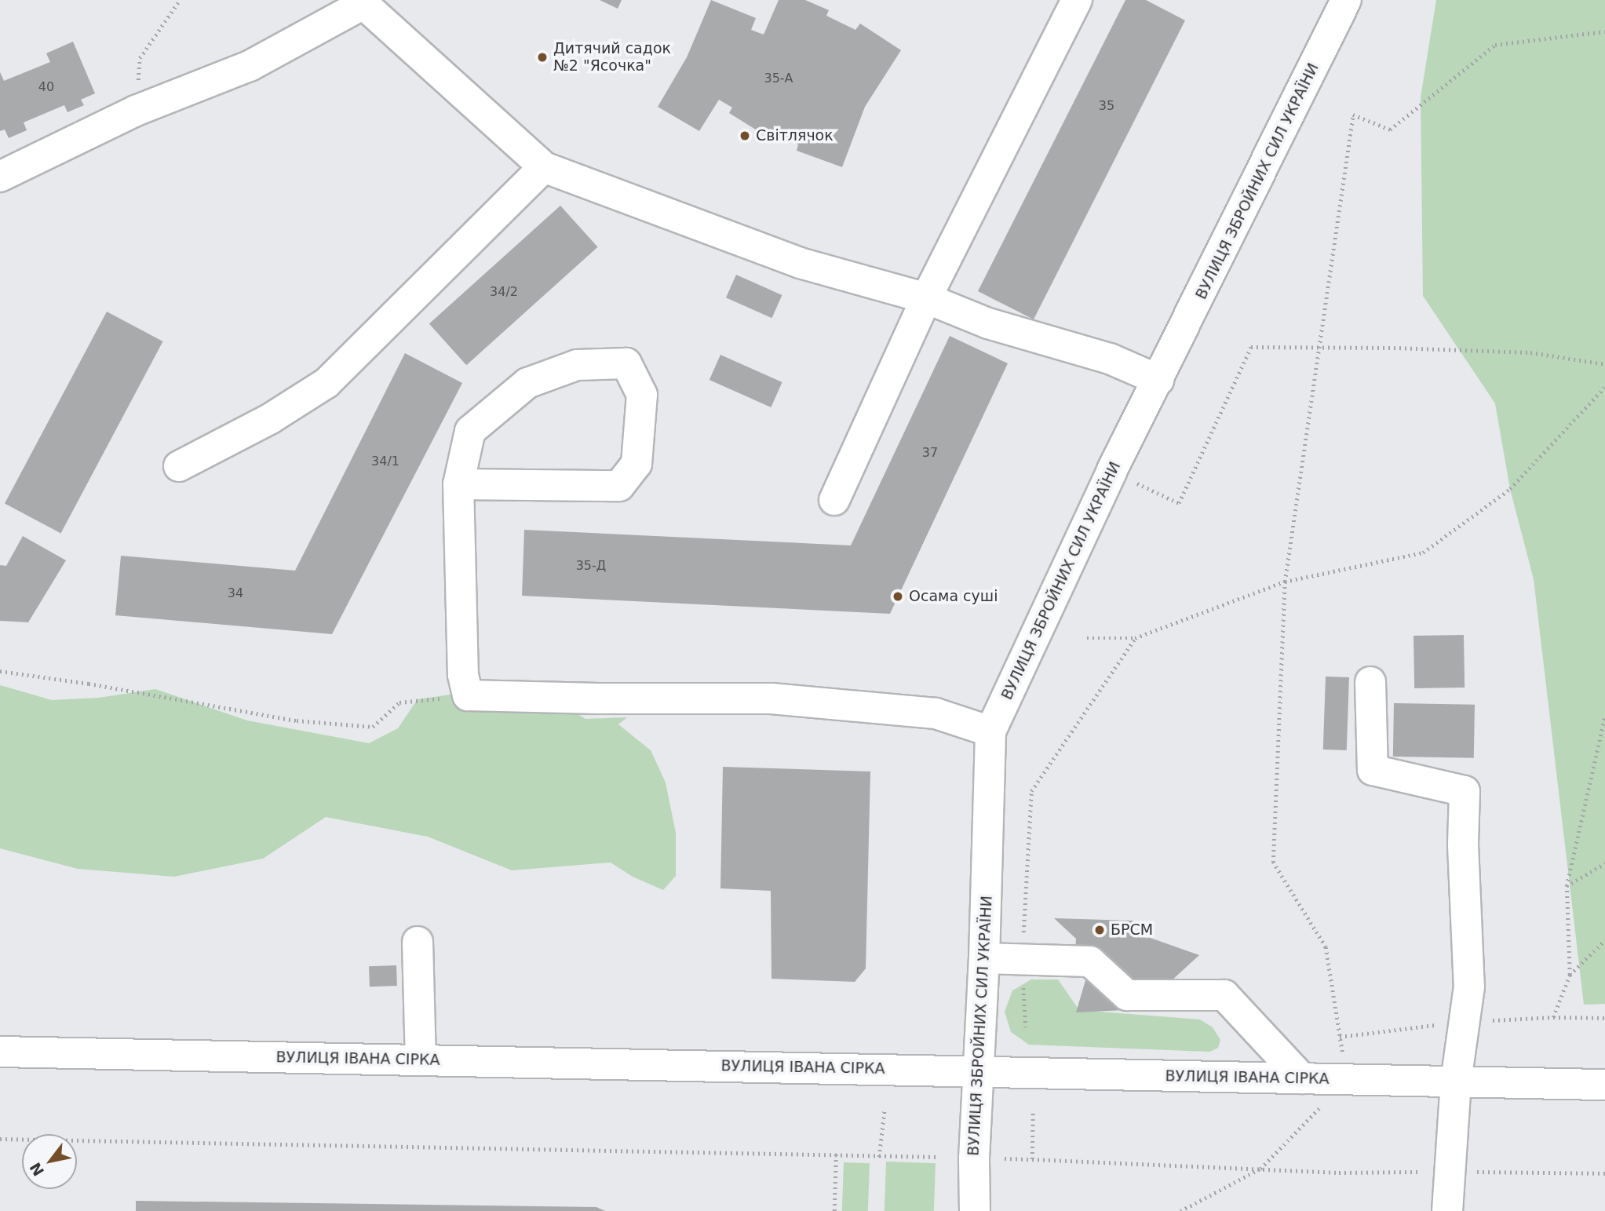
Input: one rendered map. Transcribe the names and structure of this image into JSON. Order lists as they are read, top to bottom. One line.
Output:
{"streets":{"street":["ВУЛИЦЯ ЗБРОЙНИХ СИЛ УКРАЇНИ","ВУЛИЦЯ ІВАНА СІРКА"]},"crossings":[["ВУЛИЦЯ ЗБРОЙНИХ СИЛ УКРАЇНИ","ВУЛИЦЯ ІВАНА СІРКА"]],"places":["Дитячий садок №2 \"Ясочка\"","Світлячок","Осама суші","БРСМ"],"house_numbers":["35-А","40","35","34/2","37","34/1","35-Д","34"],"north":"bottom left"}
